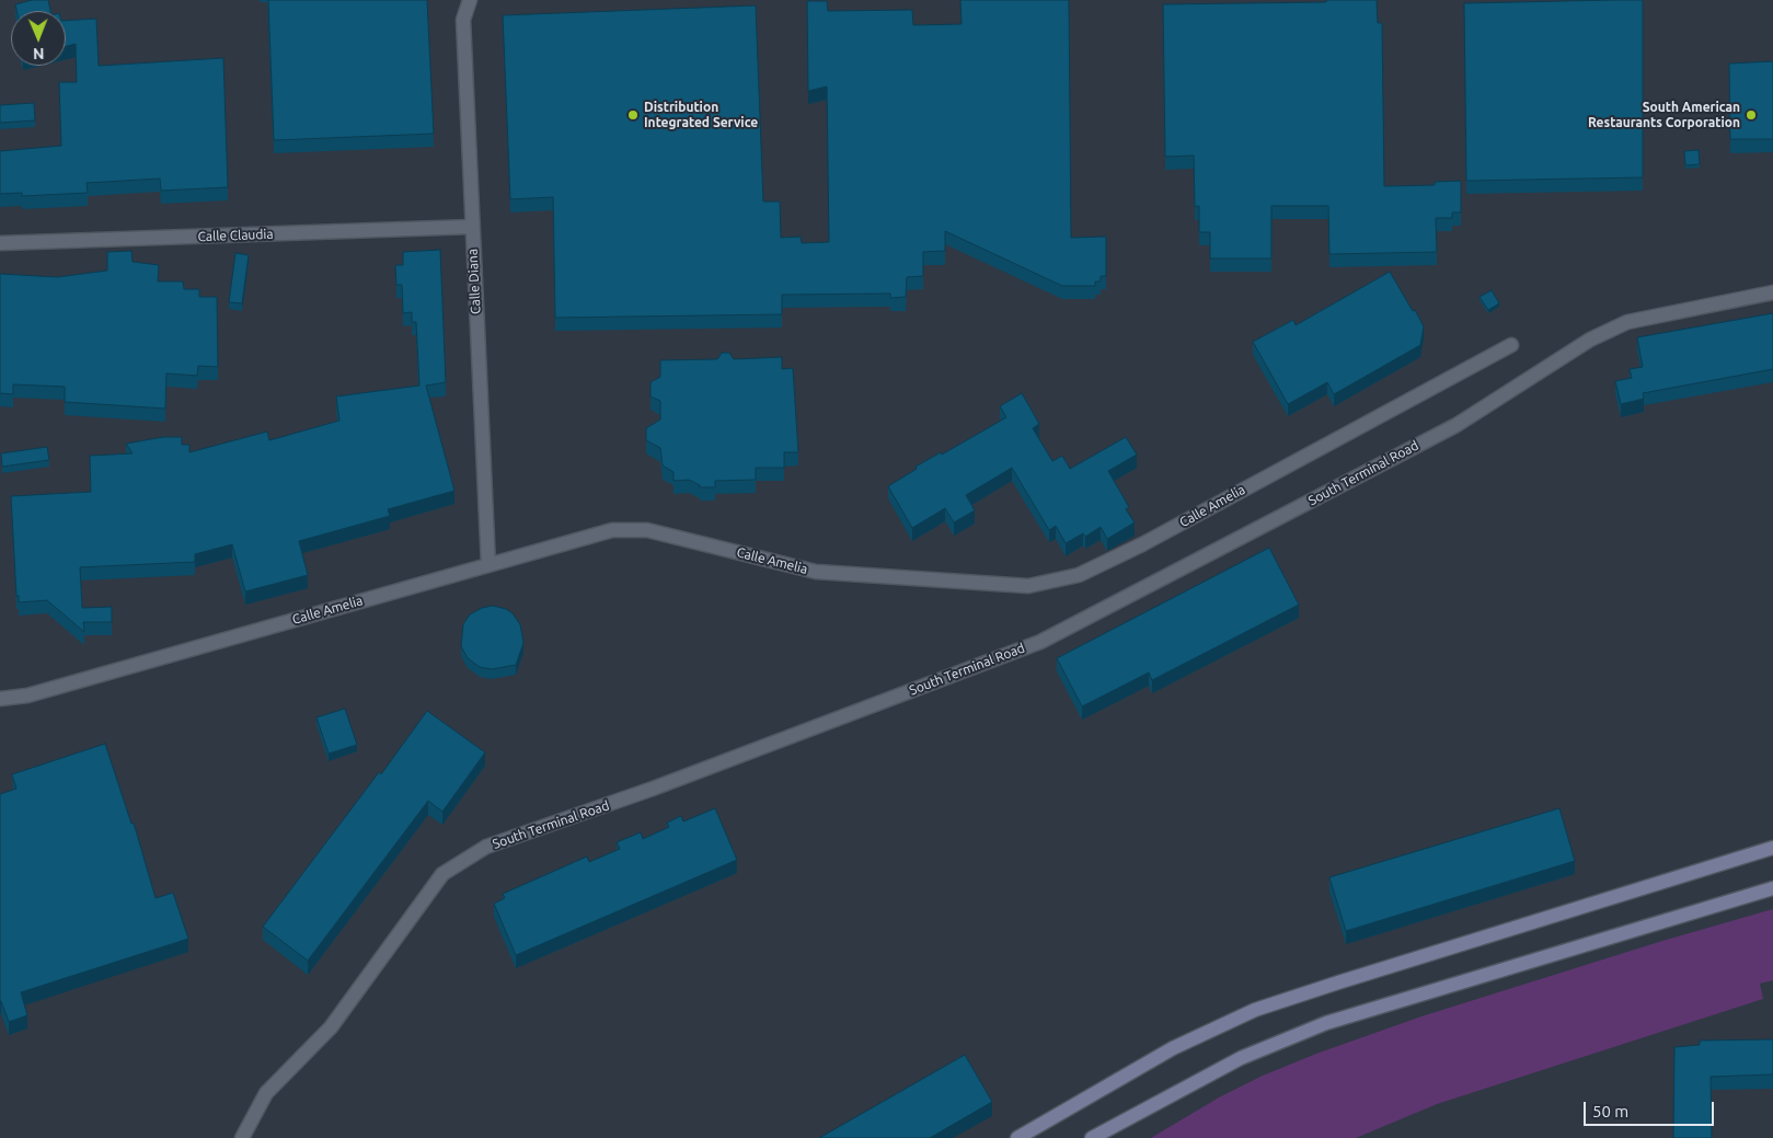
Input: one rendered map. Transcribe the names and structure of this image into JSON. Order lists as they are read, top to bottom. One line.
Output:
{"streets":{"street":["Calle Claudia","Calle Diana","South Terminal Road","Calle Amelia"]},"crossings":[["Calle Claudia","Calle Diana"],["Calle Diana","Calle Amelia"]],"places":["Distribution Integrated Service","South American Restaurants Corporation"],"scale_bar":"50 m","north":"bottom"}
